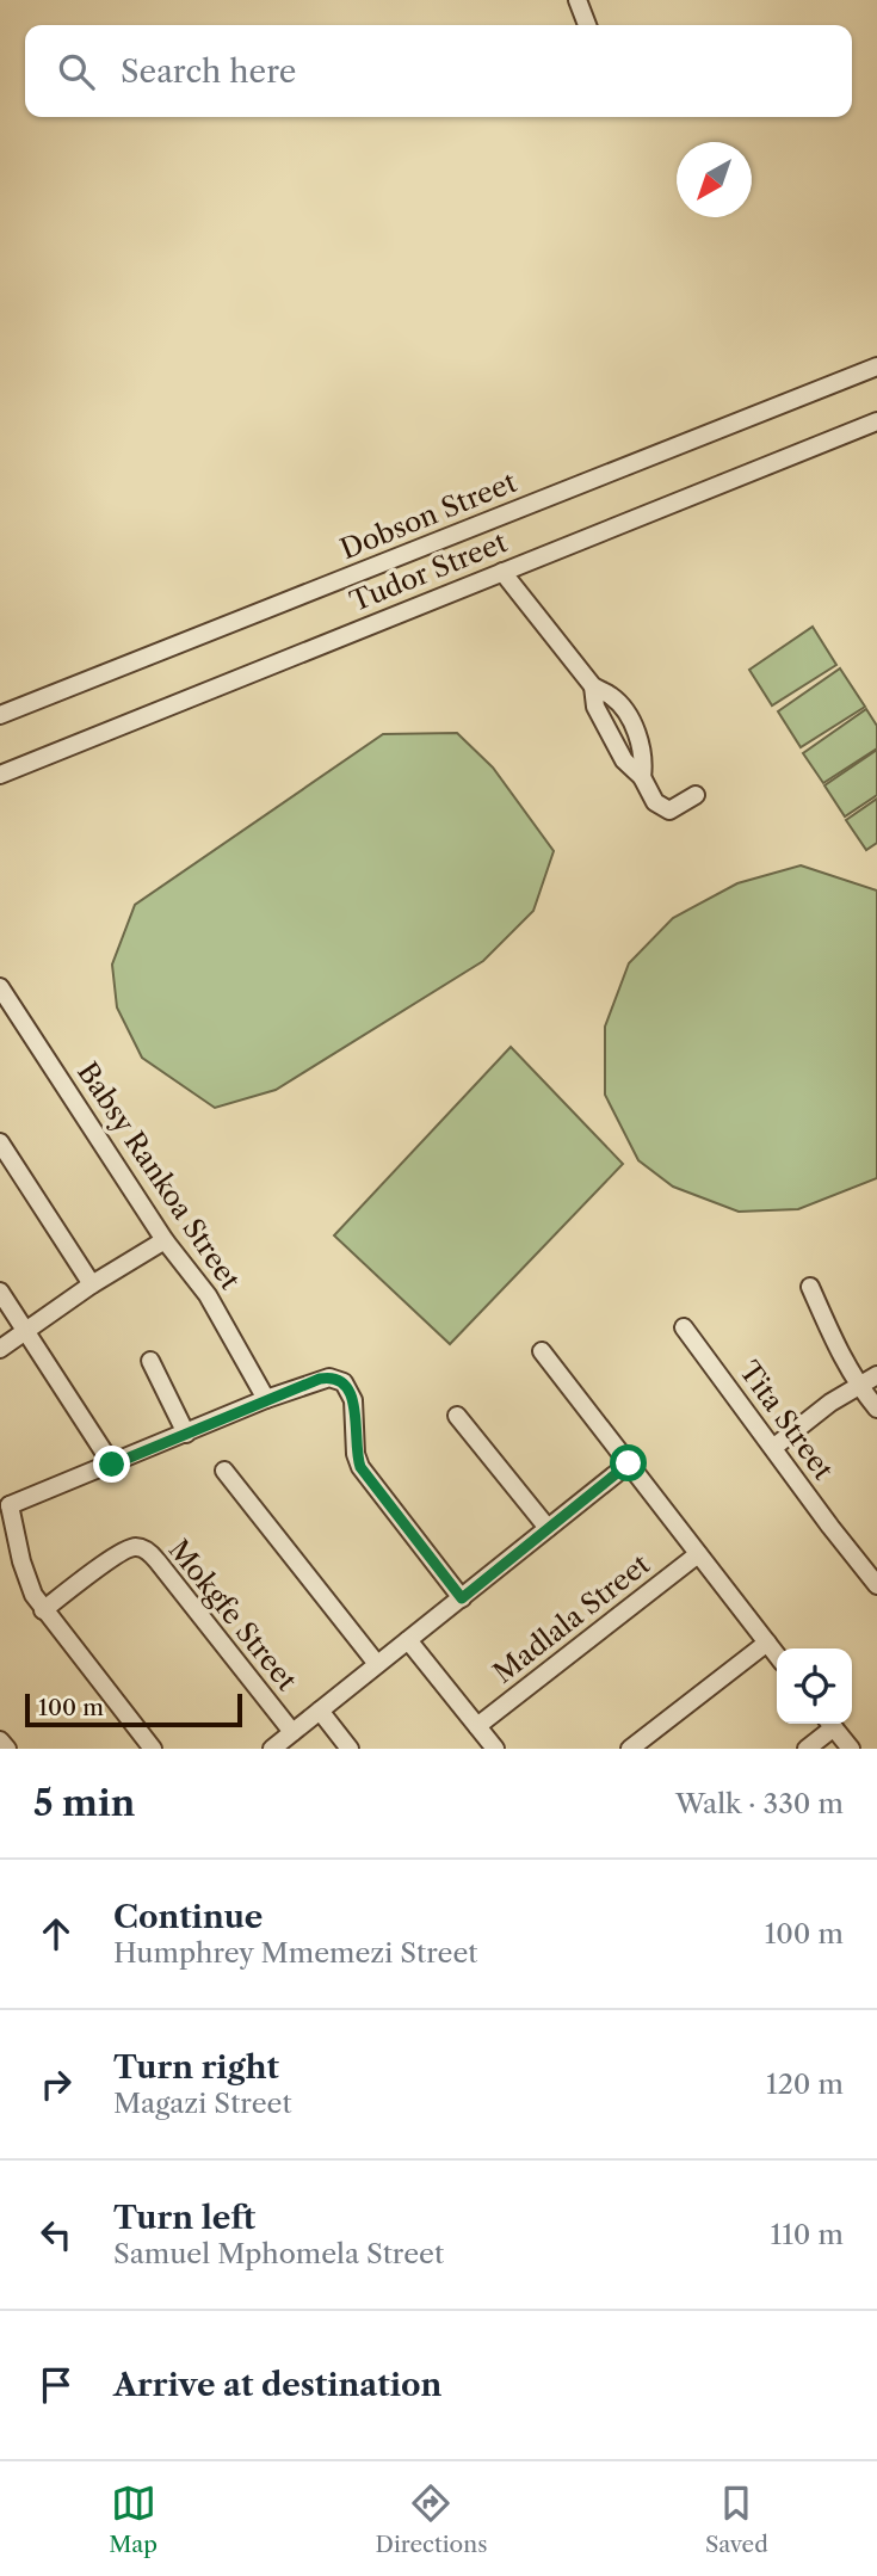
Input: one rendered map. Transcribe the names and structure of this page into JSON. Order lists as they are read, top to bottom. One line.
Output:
{"streets":{"street":["Dobson Street","Tudor Street","Babsy Rankoa Street","Tita Street","Mokgfe Street","Madlala Street"]},"scale_bar":"100 m","north":"bottom left","page":{"search":"Search here","scale":"100 m","heading":["5 min","Walk · 330 m"],"list":[["Continue","Humphrey Mmemezi Street","100 m"],["Turn right","Magazi Street","120 m"],["Turn left","Samuel Mphomela Street","110 m"],"Arrive at destination"],"nav":["Map","Directions","Saved"]}}
